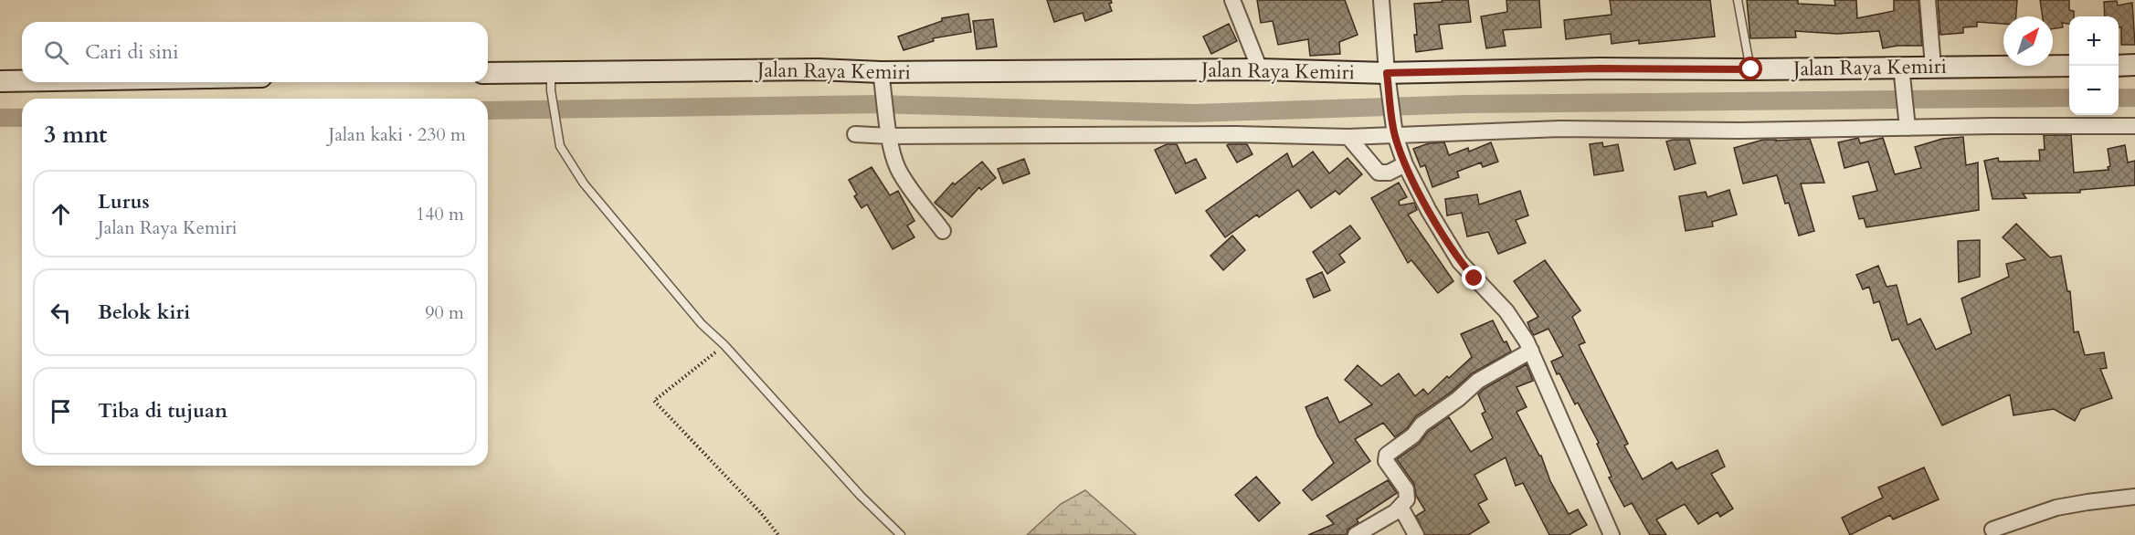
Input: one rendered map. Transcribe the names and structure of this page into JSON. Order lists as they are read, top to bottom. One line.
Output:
{"streets":{"main road":["Jalan Raya Kemiri"]},"north":"top right","page":{"map_buttons":["+","−"],"search":"Cari di sini","heading":["3 mnt","Jalan kaki · 230 m"],"list":[["Lurus","Jalan Raya Kemiri","140 m"],["Belok kiri","90 m"],"Tiba di tujuan"]}}
